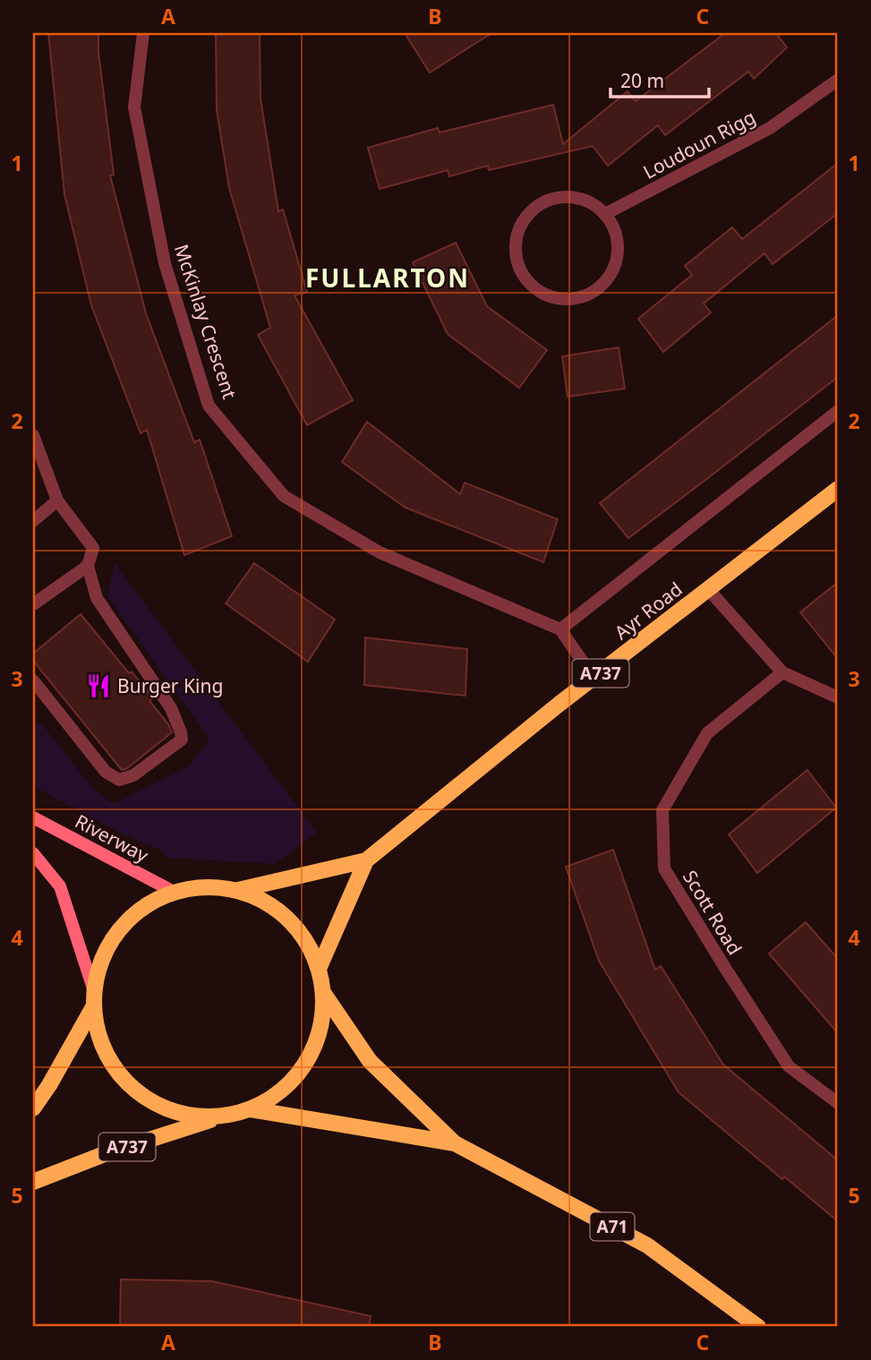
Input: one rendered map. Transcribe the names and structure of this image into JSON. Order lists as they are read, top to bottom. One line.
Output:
{"streets":{"main road":["Ayr Road","A737","A71"],"street":["Loudoun Rigg","McKinlay Crescent","Riverway","Scott Road"]},"crossings":[["McKinlay Crescent","Ayr Road"],["Ayr Road","A737"]],"districts":["FULLARTON"],"places":{"restaurant":["Burger King"]},"scale_bar":"20 m","grid":{"columns":["A","B","C"],"rows":["1","2","3","4","5"]}}
